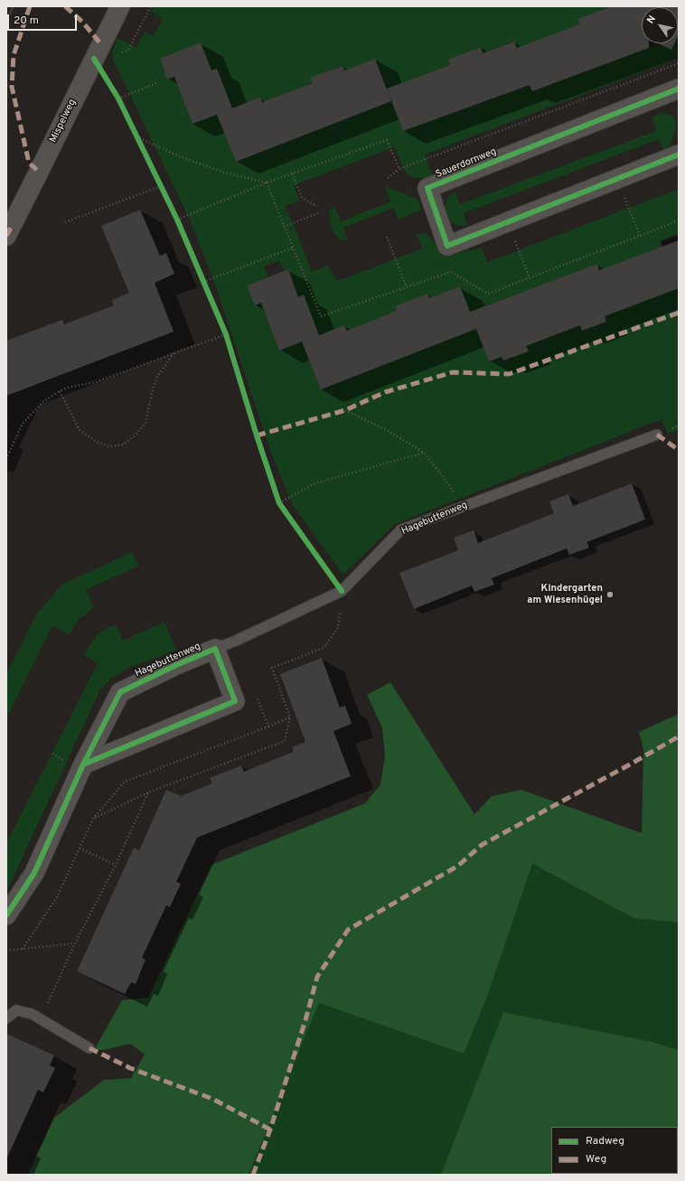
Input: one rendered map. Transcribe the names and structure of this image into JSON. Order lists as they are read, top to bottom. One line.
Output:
{"streets":{"street":["Mispelweg","Sauerdornweg","Hagebuttenweg"]},"places":["Kindergarten am Wiesenhügel"],"legend":["Radweg","Weg"],"scale_bar":"20 m","north":"top left"}
